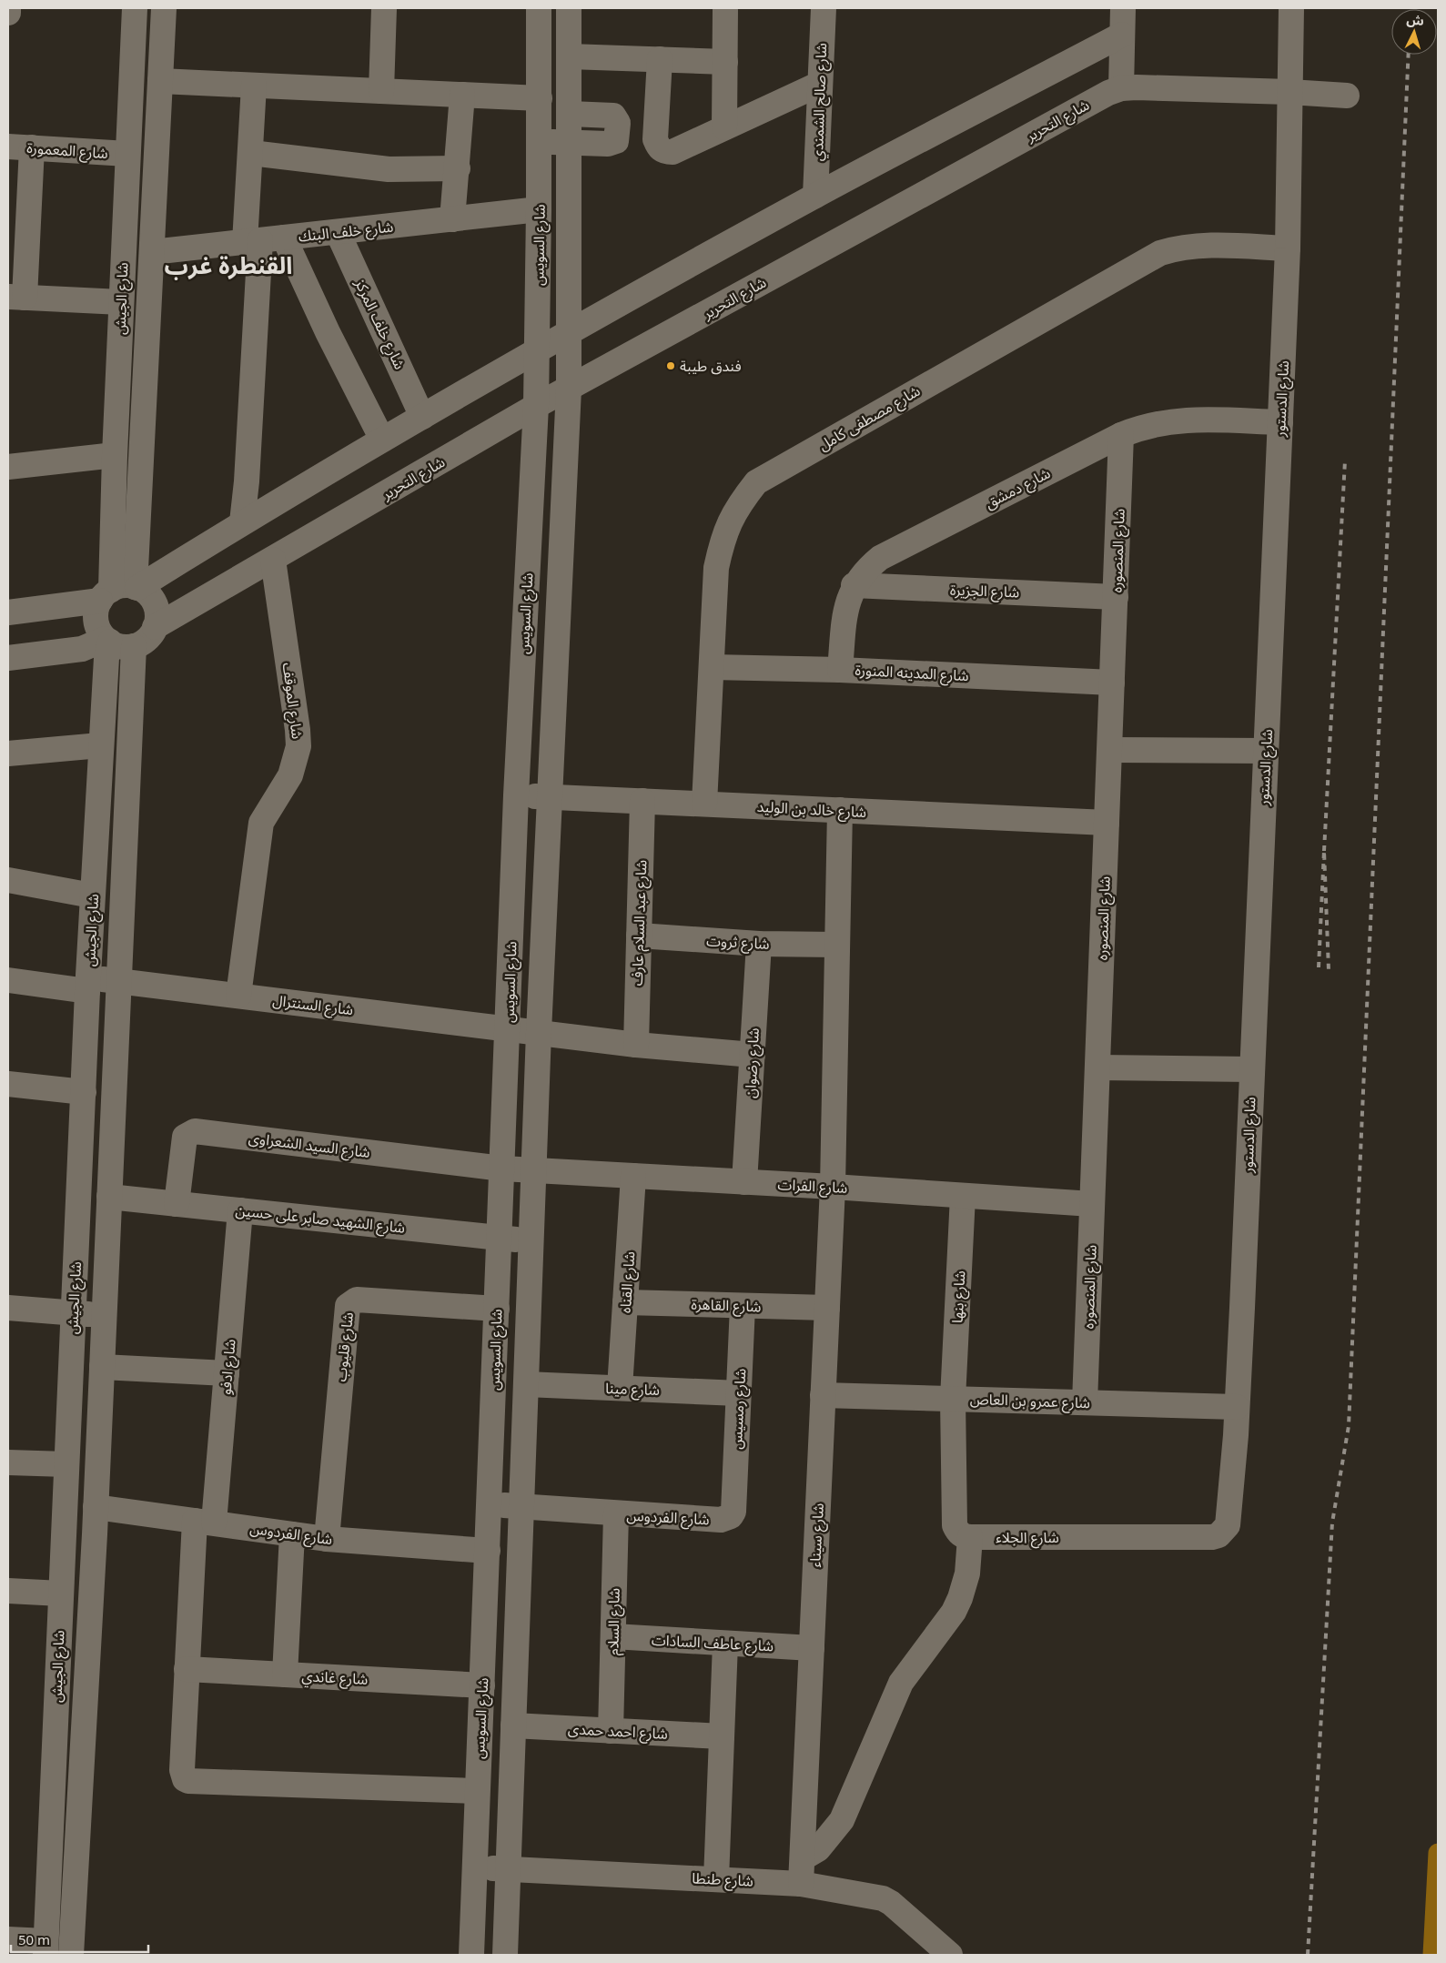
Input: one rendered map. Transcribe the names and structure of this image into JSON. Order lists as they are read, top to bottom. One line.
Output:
{"streets":{"street":["شارع صالح الشمندي","شارع التحرير","شارع المعمورة","شارع خلف البنك","شارع السويس","شارع الجيش","شارع خلف المركز","شارع الدستور","شارع مصطفى كامل","شارع دمشق","شارع المنصوره","شارع الجزيرة","شارع المدينه المنورة","شارع الموقف","شارع خالد بن الوليد","شارع عبد السلام عارف","شارع ثروت","شارع السنترال","شارع رضوان","شارع السيد الشعراوى","شارع الفرات","شارع الشهيد صابر على حسين","شارع القناه","شارع بنها","شارع القاهرة","شارع قليوب","شارع ادفو","شارع مينا","شارع عمرو بن العاص","شارع رمسيس","شارع الفردوس","شارع سيناء","شارع الجلاء","شارع السلام","شارع عاطف السادات","شارع غاندي","شارع احمد حمدى","شارع طنطا"]},"crossings":[["شارع التحرير","شارع السويس"],["شارع التحرير","شارع الجيش"],["شارع التحرير","شارع الدستور"],["شارع التحرير","شارع الموقف"],["شارع المعمورة","شارع الجيش"],["شارع خلف البنك","شارع السويس"],["شارع خلف البنك","شارع الجيش"],["شارع خلف البنك","شارع خلف المركز"],["شارع السويس","شارع خالد بن الوليد"],["شارع السويس","شارع السنترال"],["شارع السويس","شارع السيد الشعراوى"],["شارع السويس","شارع الفرات"],["شارع السويس","شارع الشهيد صابر على حسين"],["شارع السويس","شارع قليوب"],["شارع السويس","شارع ادفو"],["شارع السويس","شارع مينا"],["شارع السويس","شارع الفردوس"],["شارع السويس","شارع غاندي"],["شارع السويس","شارع احمد حمدى"],["شارع السويس","شارع طنطا"],["شارع الجيش","شارع السنترال"],["شارع الجيش","شارع الشهيد صابر على حسين"],["شارع الجيش","شارع الفردوس"],["شارع الدستور","شارع مصطفى كامل"],["شارع الدستور","شارع دمشق"],["شارع الدستور","شارع عمرو بن العاص"],["شارع الدستور","شارع الجلاء"],["شارع مصطفى كامل","شارع المدينه المنورة"],["شارع مصطفى كامل","شارع خالد بن الوليد"],["شارع دمشق","شارع المنصوره"],["شارع دمشق","شارع الجزيرة"],["شارع دمشق","شارع المدينه المنورة"],["شارع المنصوره","شارع الجزيرة"],["شارع المنصوره","شارع المدينه المنورة"],["شارع المنصوره","شارع خالد بن الوليد"],["شارع المنصوره","شارع الفرات"],["شارع المنصوره","شارع عمرو بن العاص"],["شارع الموقف","شارع السنترال"],["شارع خالد بن الوليد","شارع عبد السلام عارف"],["شارع خالد بن الوليد","شارع سيناء"],["شارع عبد السلام عارف","شارع ثروت"],["شارع عبد السلام عارف","شارع السنترال"],["شارع ثروت","شارع رضوان"],["شارع ثروت","شارع سيناء"],["شارع السنترال","شارع رضوان"],["شارع رضوان","شارع الفرات"],["شارع السيد الشعراوى","شارع الفرات"],["شارع السيد الشعراوى","شارع الشهيد صابر على حسين"],["شارع الفرات","شارع القناه"],["شارع الفرات","شارع بنها"],["شارع الفرات","شارع سيناء"],["شارع الشهيد صابر على حسين","شارع ادفو"],["شارع القناه","شارع القاهرة"],["شارع القناه","شارع مينا"],["شارع بنها","شارع عمرو بن العاص"],["شارع القاهرة","شارع رمسيس"],["شارع القاهرة","شارع سيناء"],["شارع قليوب","شارع الفردوس"],["شارع ادفو","شارع الفردوس"],["شارع ادفو","شارع غاندي"],["شارع مينا","شارع رمسيس"],["شارع عمرو بن العاص","شارع سيناء"],["شارع رمسيس","شارع الفردوس"],["شارع الفردوس","شارع السلام"],["شارع سيناء","شارع عاطف السادات"],["شارع سيناء","شارع طنطا"],["شارع السلام","شارع عاطف السادات"],["شارع السلام","شارع احمد حمدى"]],"districts":["القنطرة غرب"],"places":["فندق طيبة"],"scale_bar":"50 m","north":"top"}
